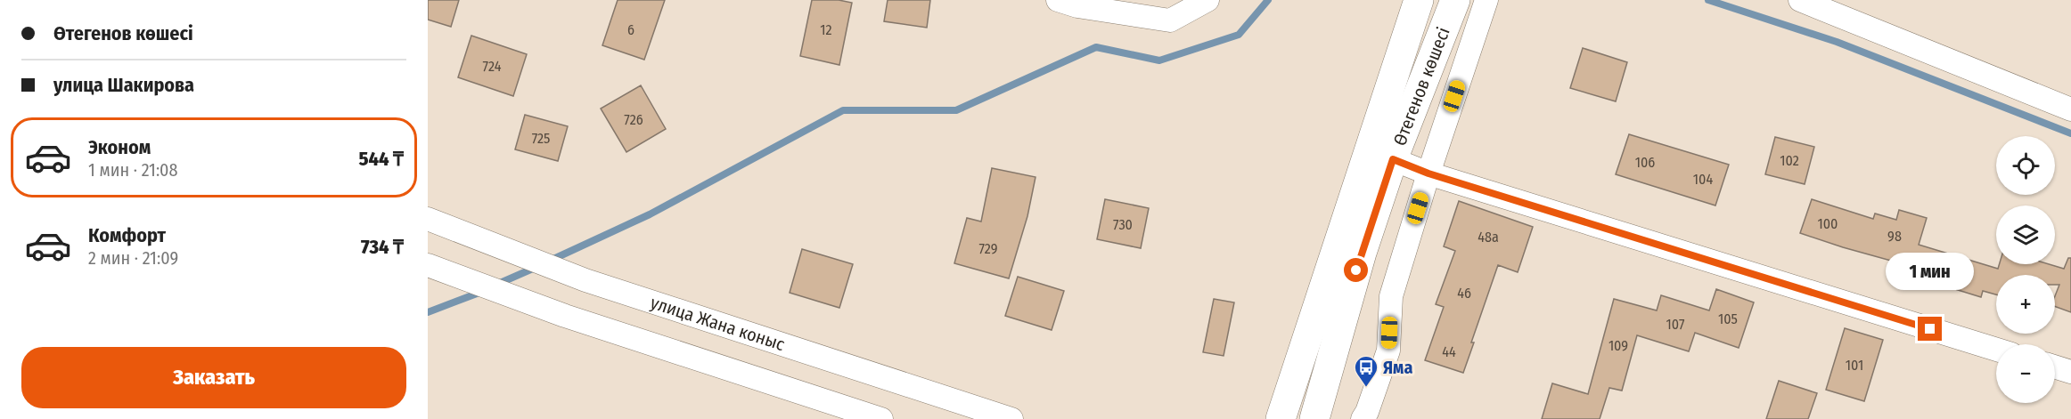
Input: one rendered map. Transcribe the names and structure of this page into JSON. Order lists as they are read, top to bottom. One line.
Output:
{"streets":{"main road":["Өтегенов көшесі"],"street":["улица Жана коныс"]},"places":{"bus stop":["Яма"]},"house_numbers":["6","12","724","726","725","102","106","104","100","730","98","48а","729","46","105","107","109","44","101"],"page":{"banner":["Өтегенов көшесі","улица Шакирова"],"list":[{"name":"Эконом","note":"1 мин · 21:08","value":"544 ₸"},{"name":"Комфорт","note":"2 мин · 21:09","value":"734 ₸"}],"map_buttons":["+","−"],"bubble":"1 мин","buttons":"Заказать"}}
